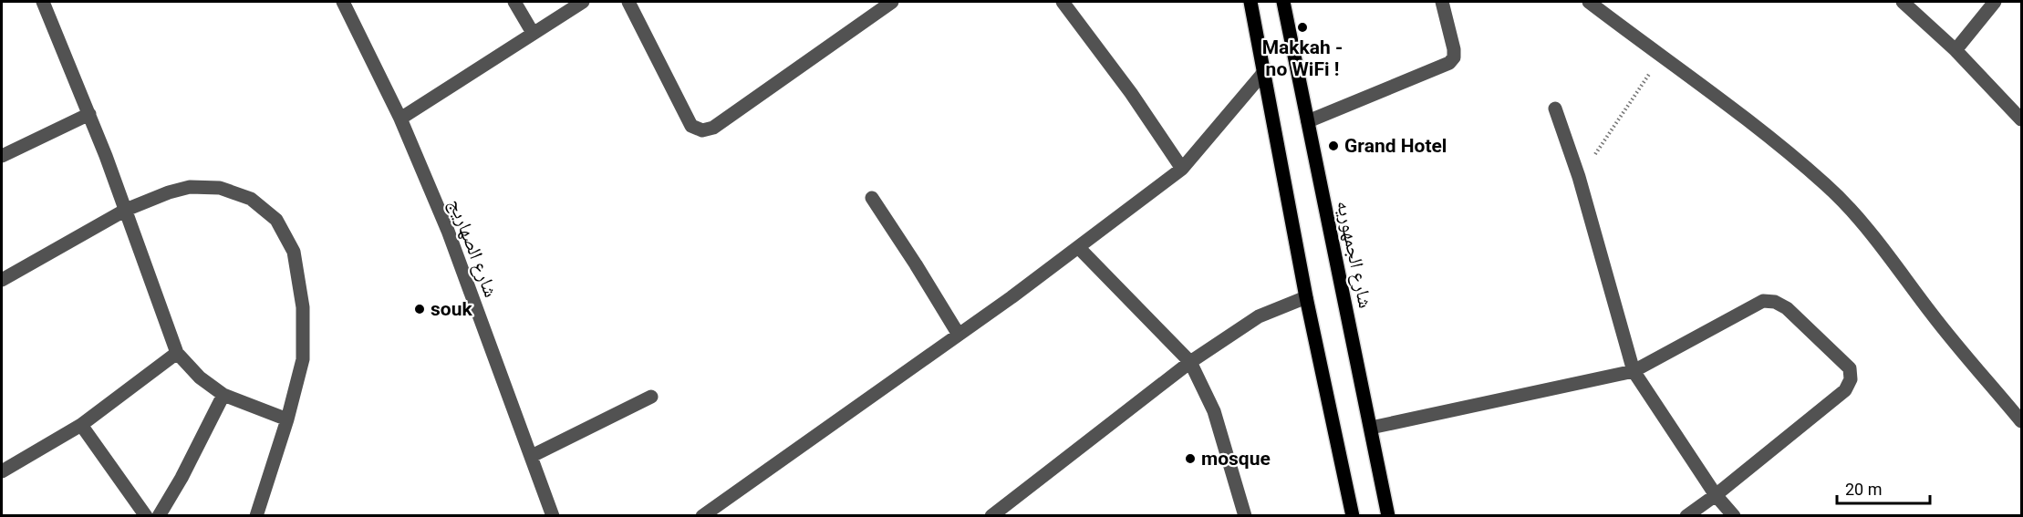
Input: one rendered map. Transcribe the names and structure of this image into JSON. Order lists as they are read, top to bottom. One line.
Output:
{"streets":{"main road":["شارع الجمهوريه"],"street":["شارع الصهاريج"]},"places":["Makkah - no WiFi !","Grand Hotel","souk","mosque"],"scale_bar":"20 m"}
